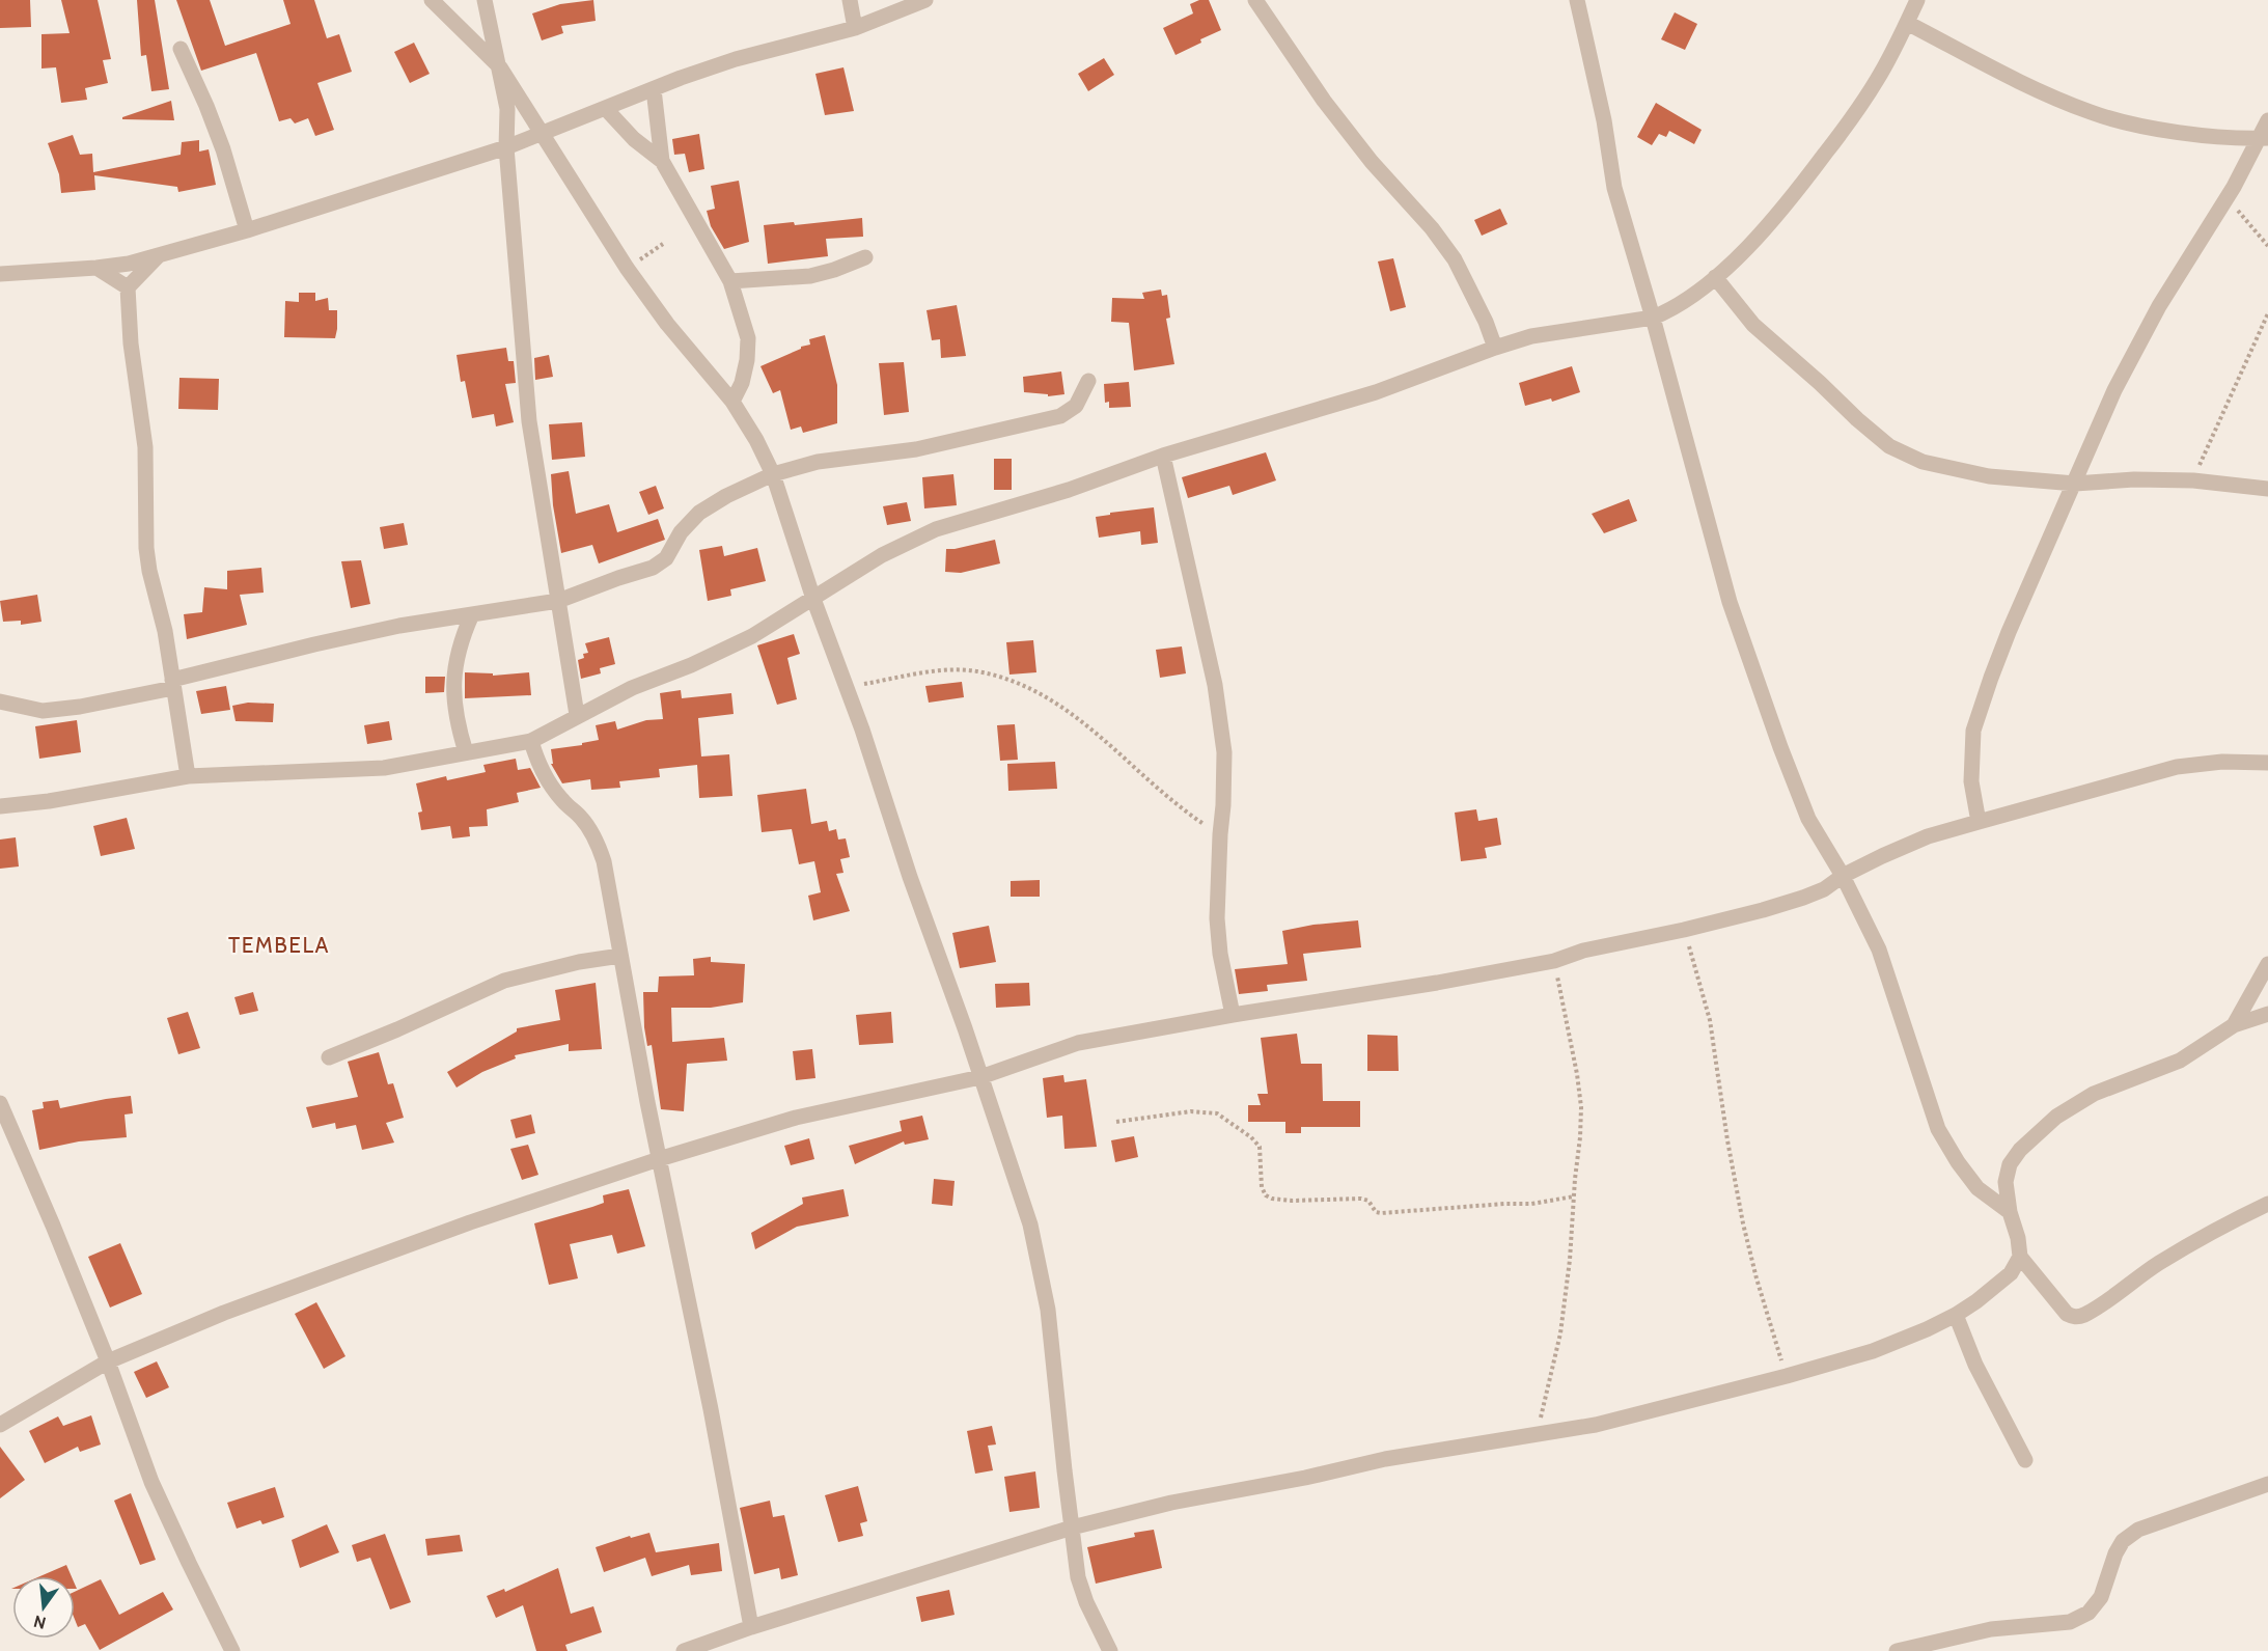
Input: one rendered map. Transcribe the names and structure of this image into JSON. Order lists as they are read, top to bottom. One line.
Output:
{"districts":["TEMBELA"],"north":"bottom"}
